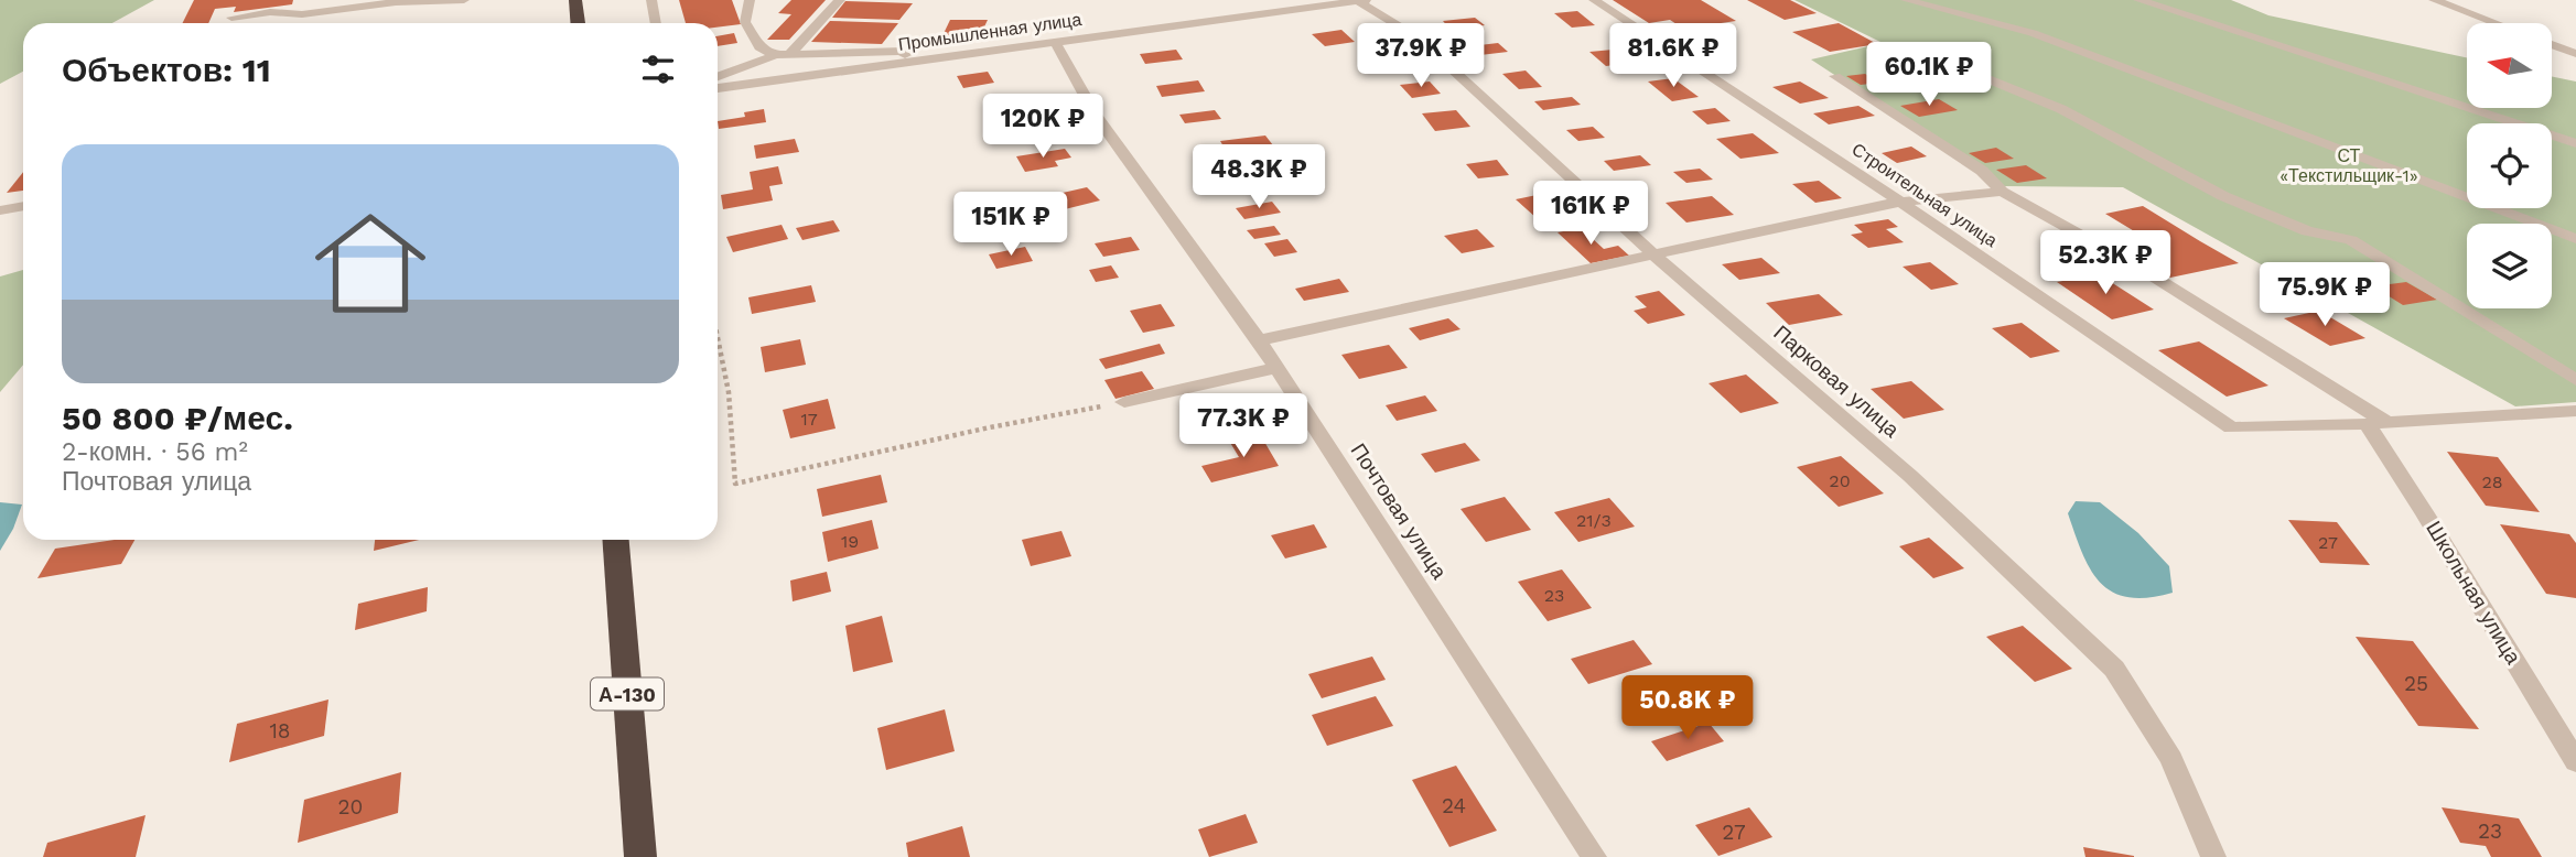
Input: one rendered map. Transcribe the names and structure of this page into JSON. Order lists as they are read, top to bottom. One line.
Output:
{"streets":{"highway":["А-130"],"street":["Промышленная улица","Строительная улица","Парковая улица","Почтовая улица","Школьная улица"]},"crossings":[["Промышленная улица","Парковая улица"],["Промышленная улица","Почтовая улица"],["Строительная улица","Школьная улица"]],"parks":["СТ «Текстильщик-1»"],"house_numbers":["17","20","28","21/3","19","27","23","25","18","24","20","23","27"],"north":"left","page":{"price":["37.9K ₽","81.6K ₽","60.1K ₽","120K ₽","48.3K ₽","161K ₽","151K ₽","52.3K ₽","75.9K ₽","77.3K ₽","50.8K ₽"],"heading":"Объектов: 11","list":[{"name":"50 800 ₽/мес.","note":"2-комн. · 56 m² · Почтовая улица"}]}}
